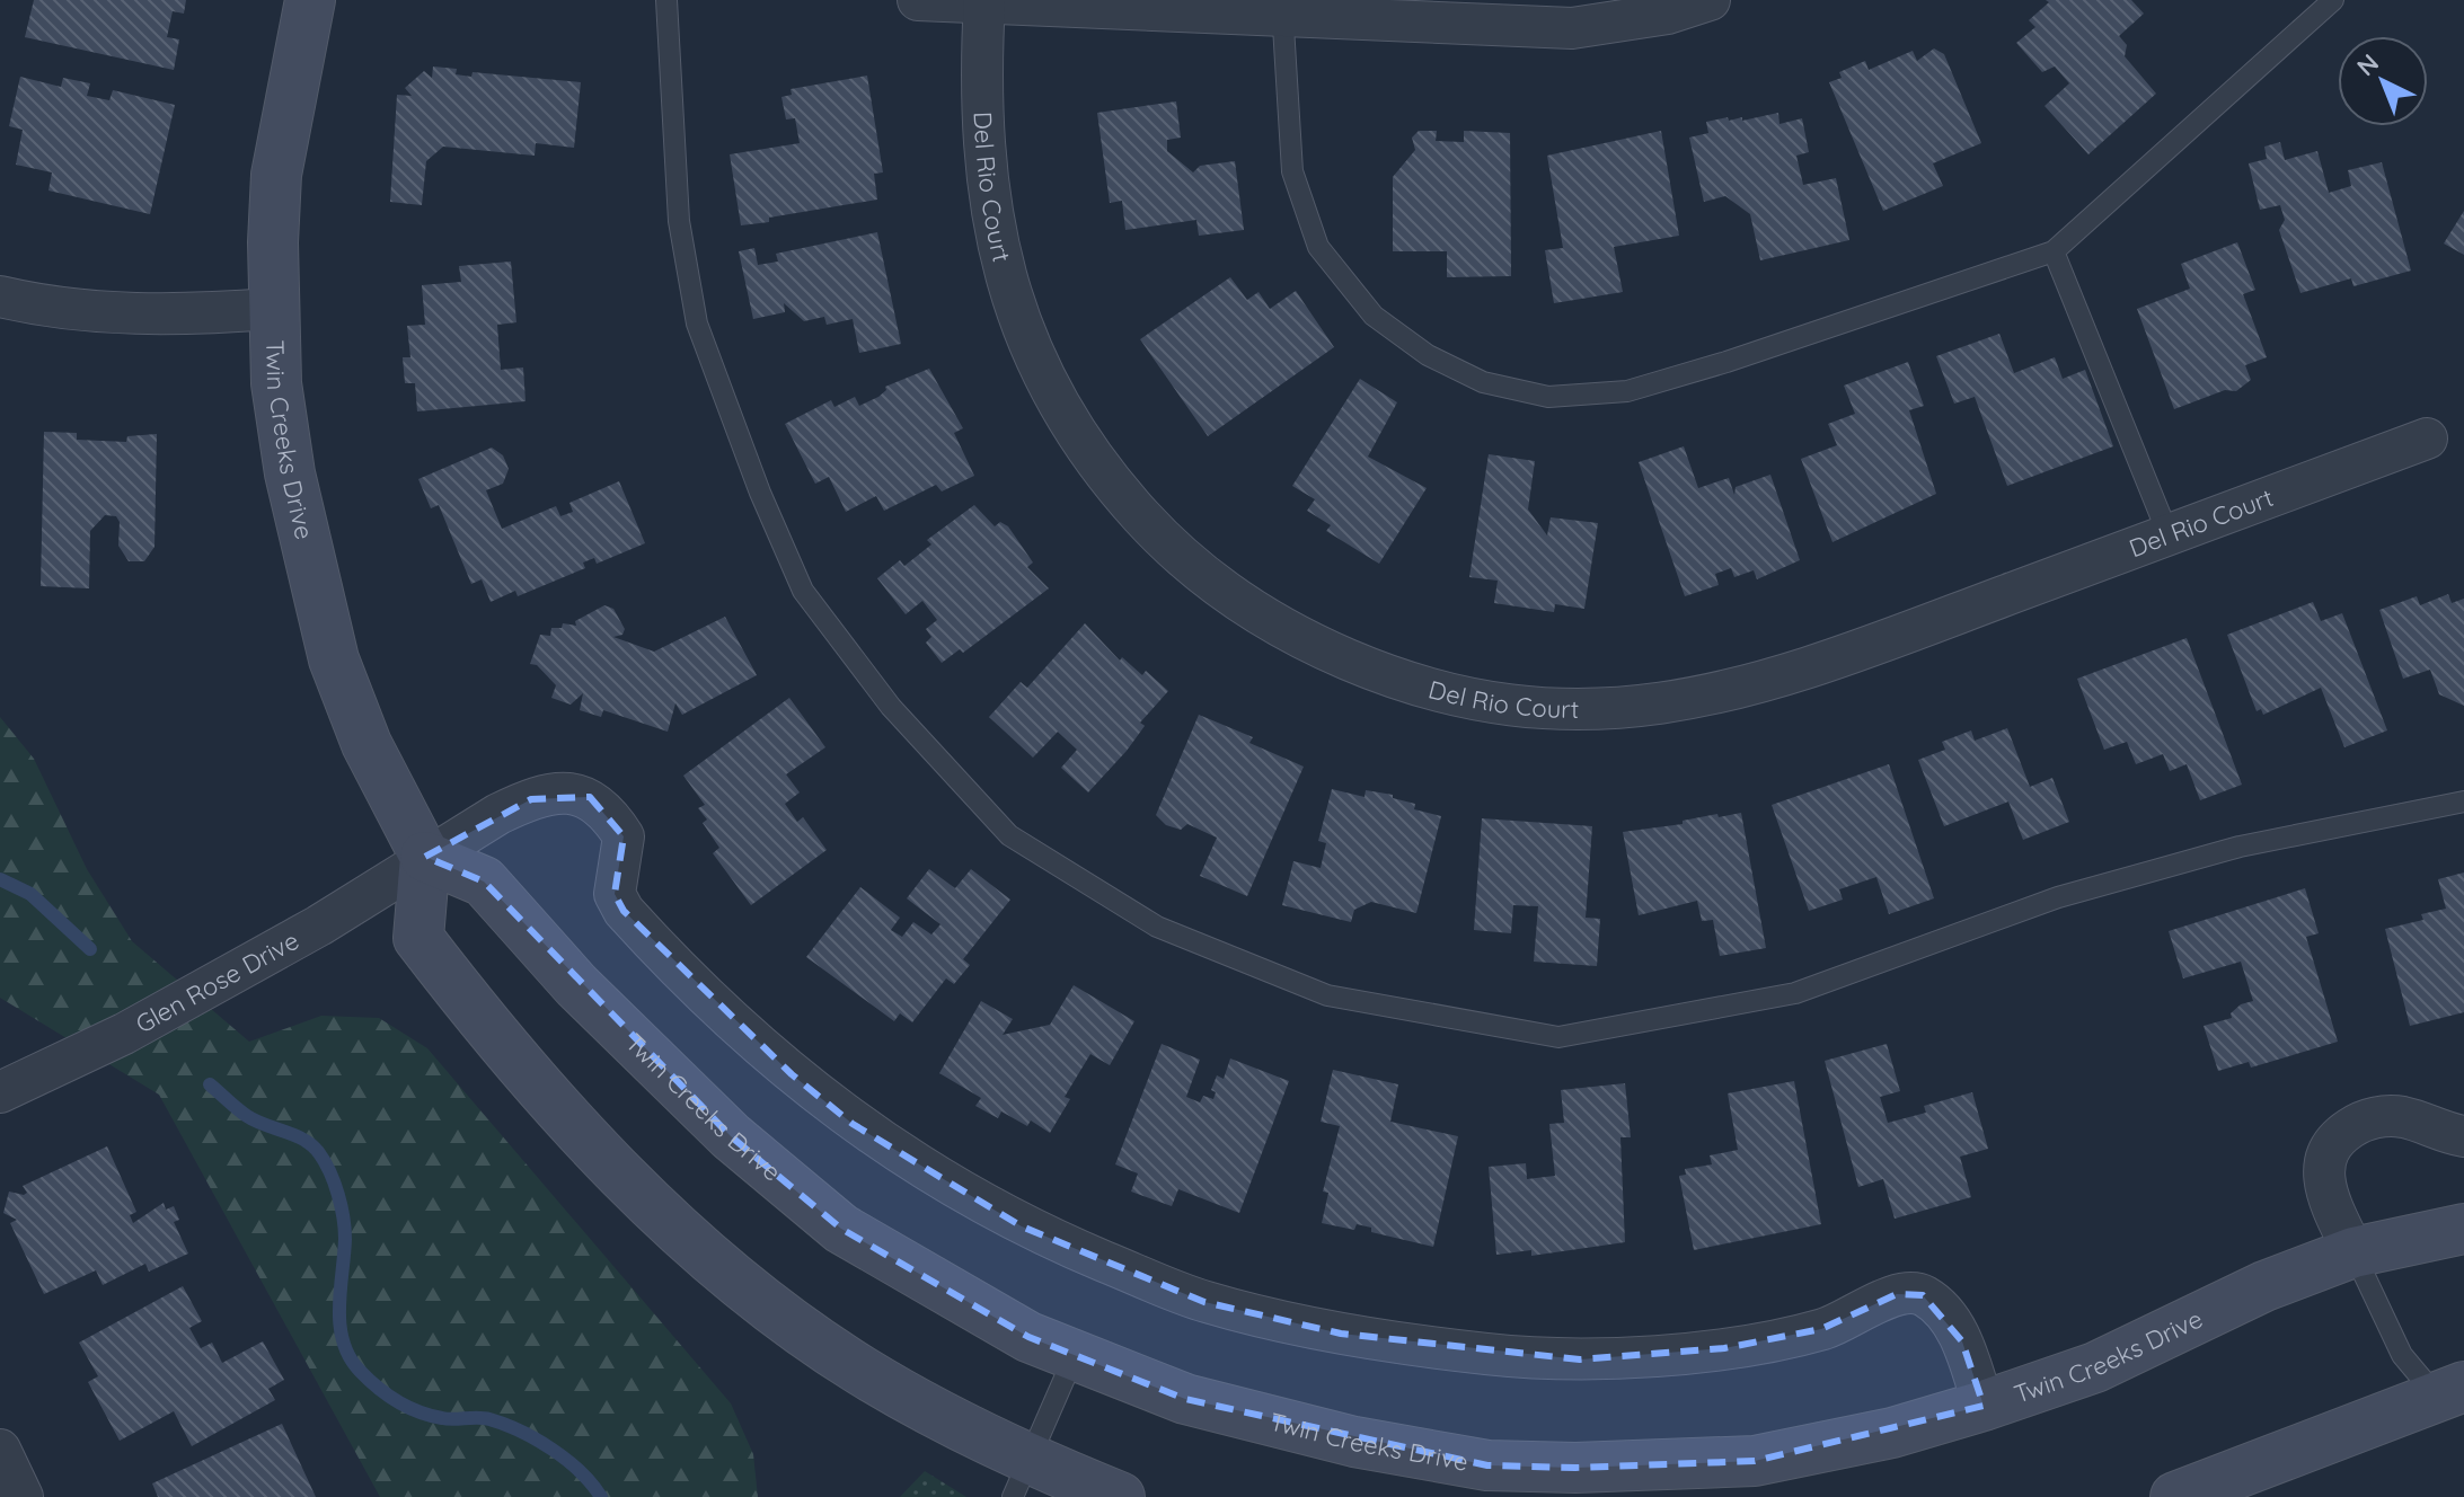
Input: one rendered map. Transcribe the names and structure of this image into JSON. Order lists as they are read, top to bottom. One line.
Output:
{"streets":{"street":["Del Rio Court","Twin Creeks Drive","Glen Rose Drive"]},"crossings":[["Twin Creeks Drive","Glen Rose Drive"]],"north":"top left"}
